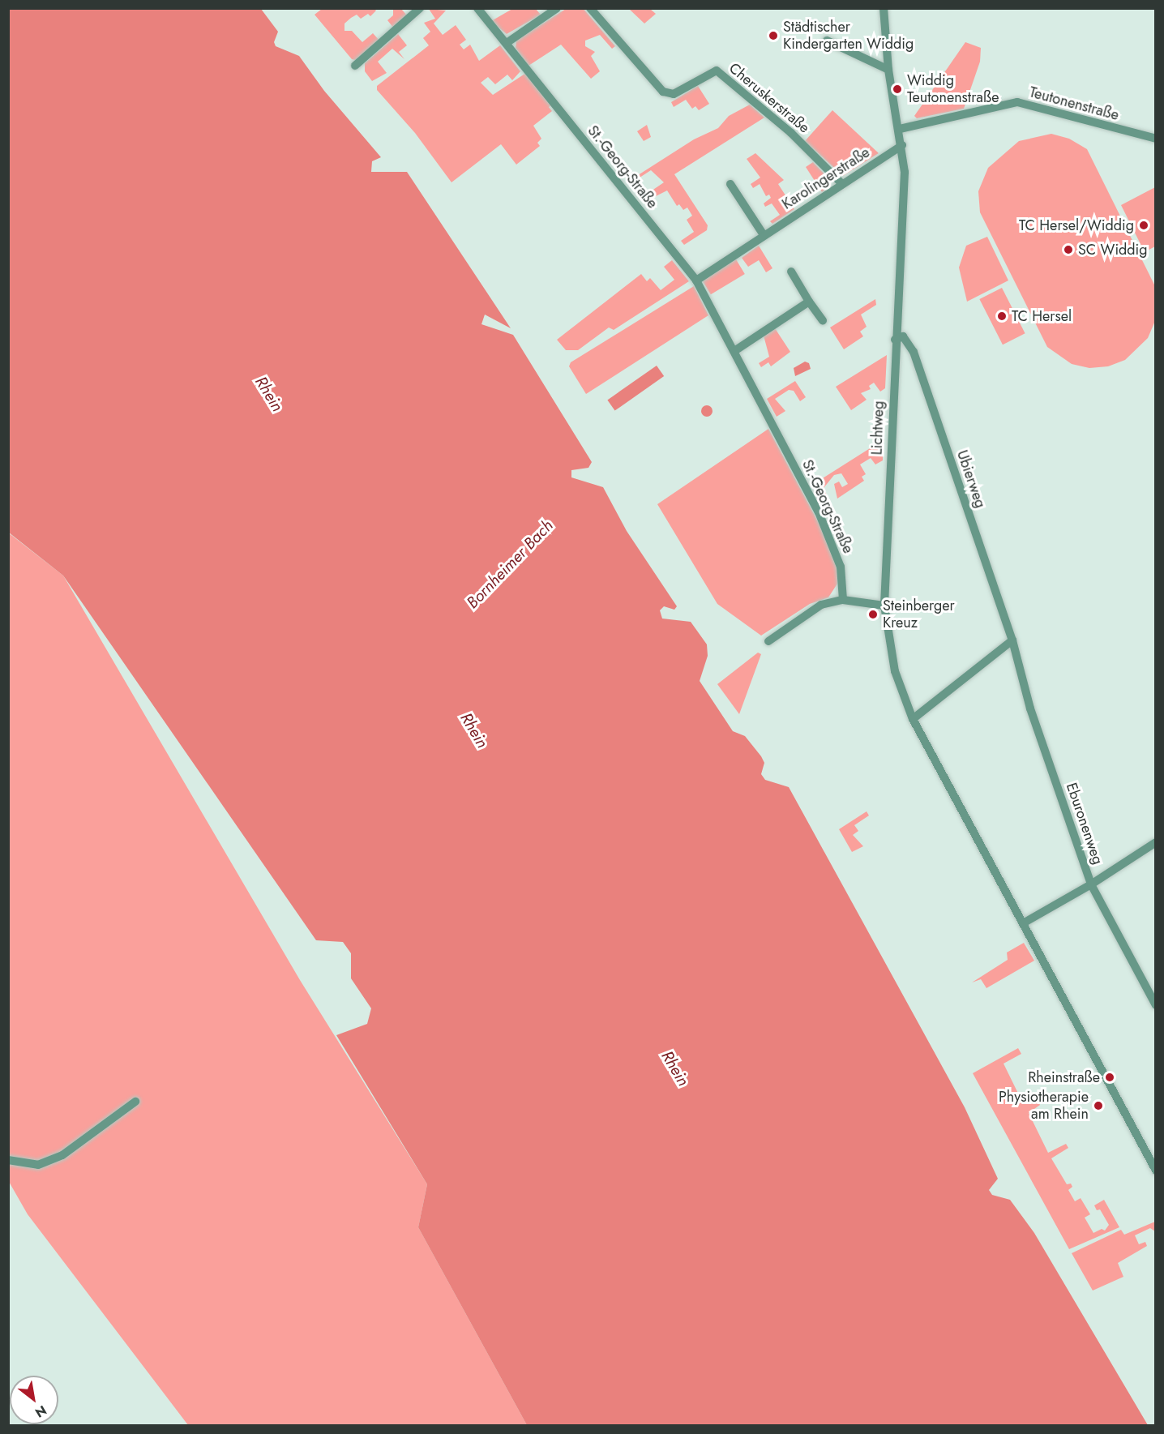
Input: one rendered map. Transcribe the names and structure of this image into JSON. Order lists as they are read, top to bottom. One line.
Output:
{"streets":{"street":["Cheruskerstraße","Teutonenstraße","St.-Georg-Straße","Karolingerstraße","Lichtweg","Ubierweg","Eburonenweg"]},"crossings":[["Cheruskerstraße","Karolingerstraße"],["Teutonenstraße","Lichtweg"],["St.-Georg-Straße","Karolingerstraße"],["Karolingerstraße","Lichtweg"],["Lichtweg","Ubierweg"],["Ubierweg","Eburonenweg"]],"water":["Rhein","Bornheimer Bach"],"places":["Städtischer Kindergarten Widdig","Widdig Teutonenstraße","TC Hersel/Widdig","SC Widdig","TC Hersel","Steinberger Kreuz","Rheinstraße","Physiotherapie am Rhein"],"north":"bottom right"}
